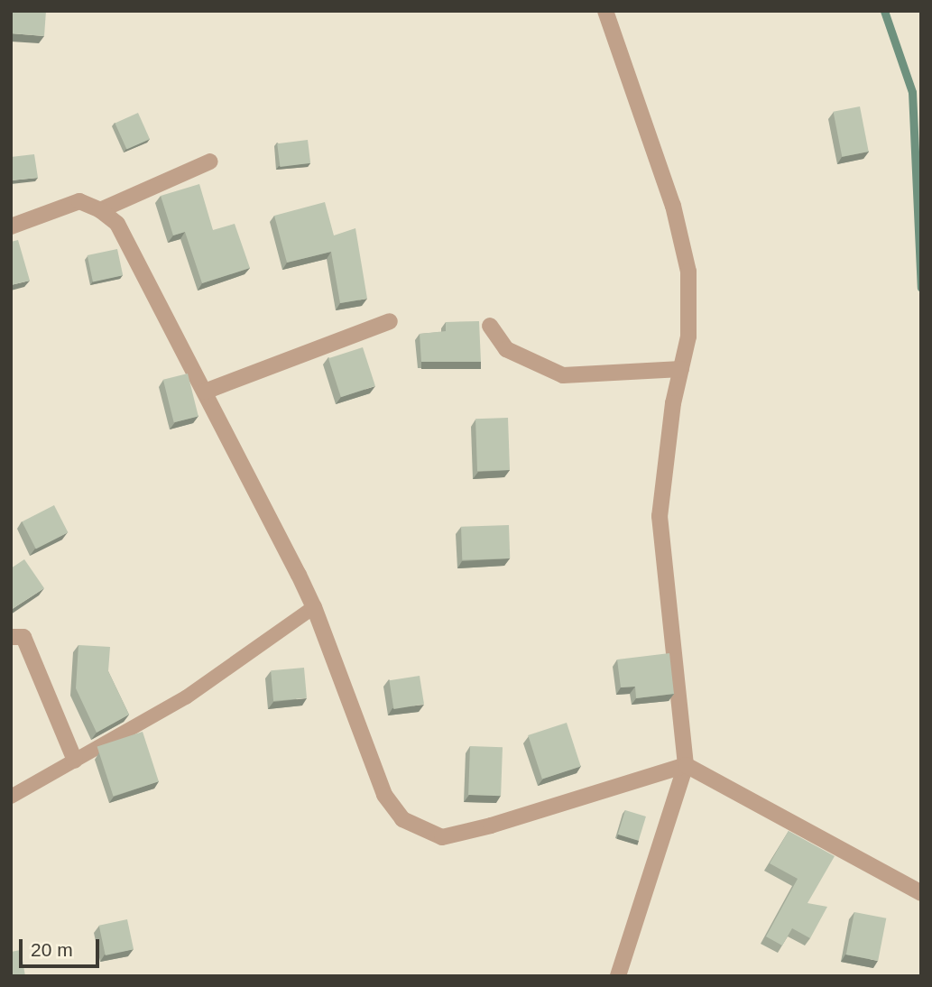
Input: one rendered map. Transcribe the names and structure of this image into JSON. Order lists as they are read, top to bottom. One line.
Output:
{"scale_bar":"20 m"}
